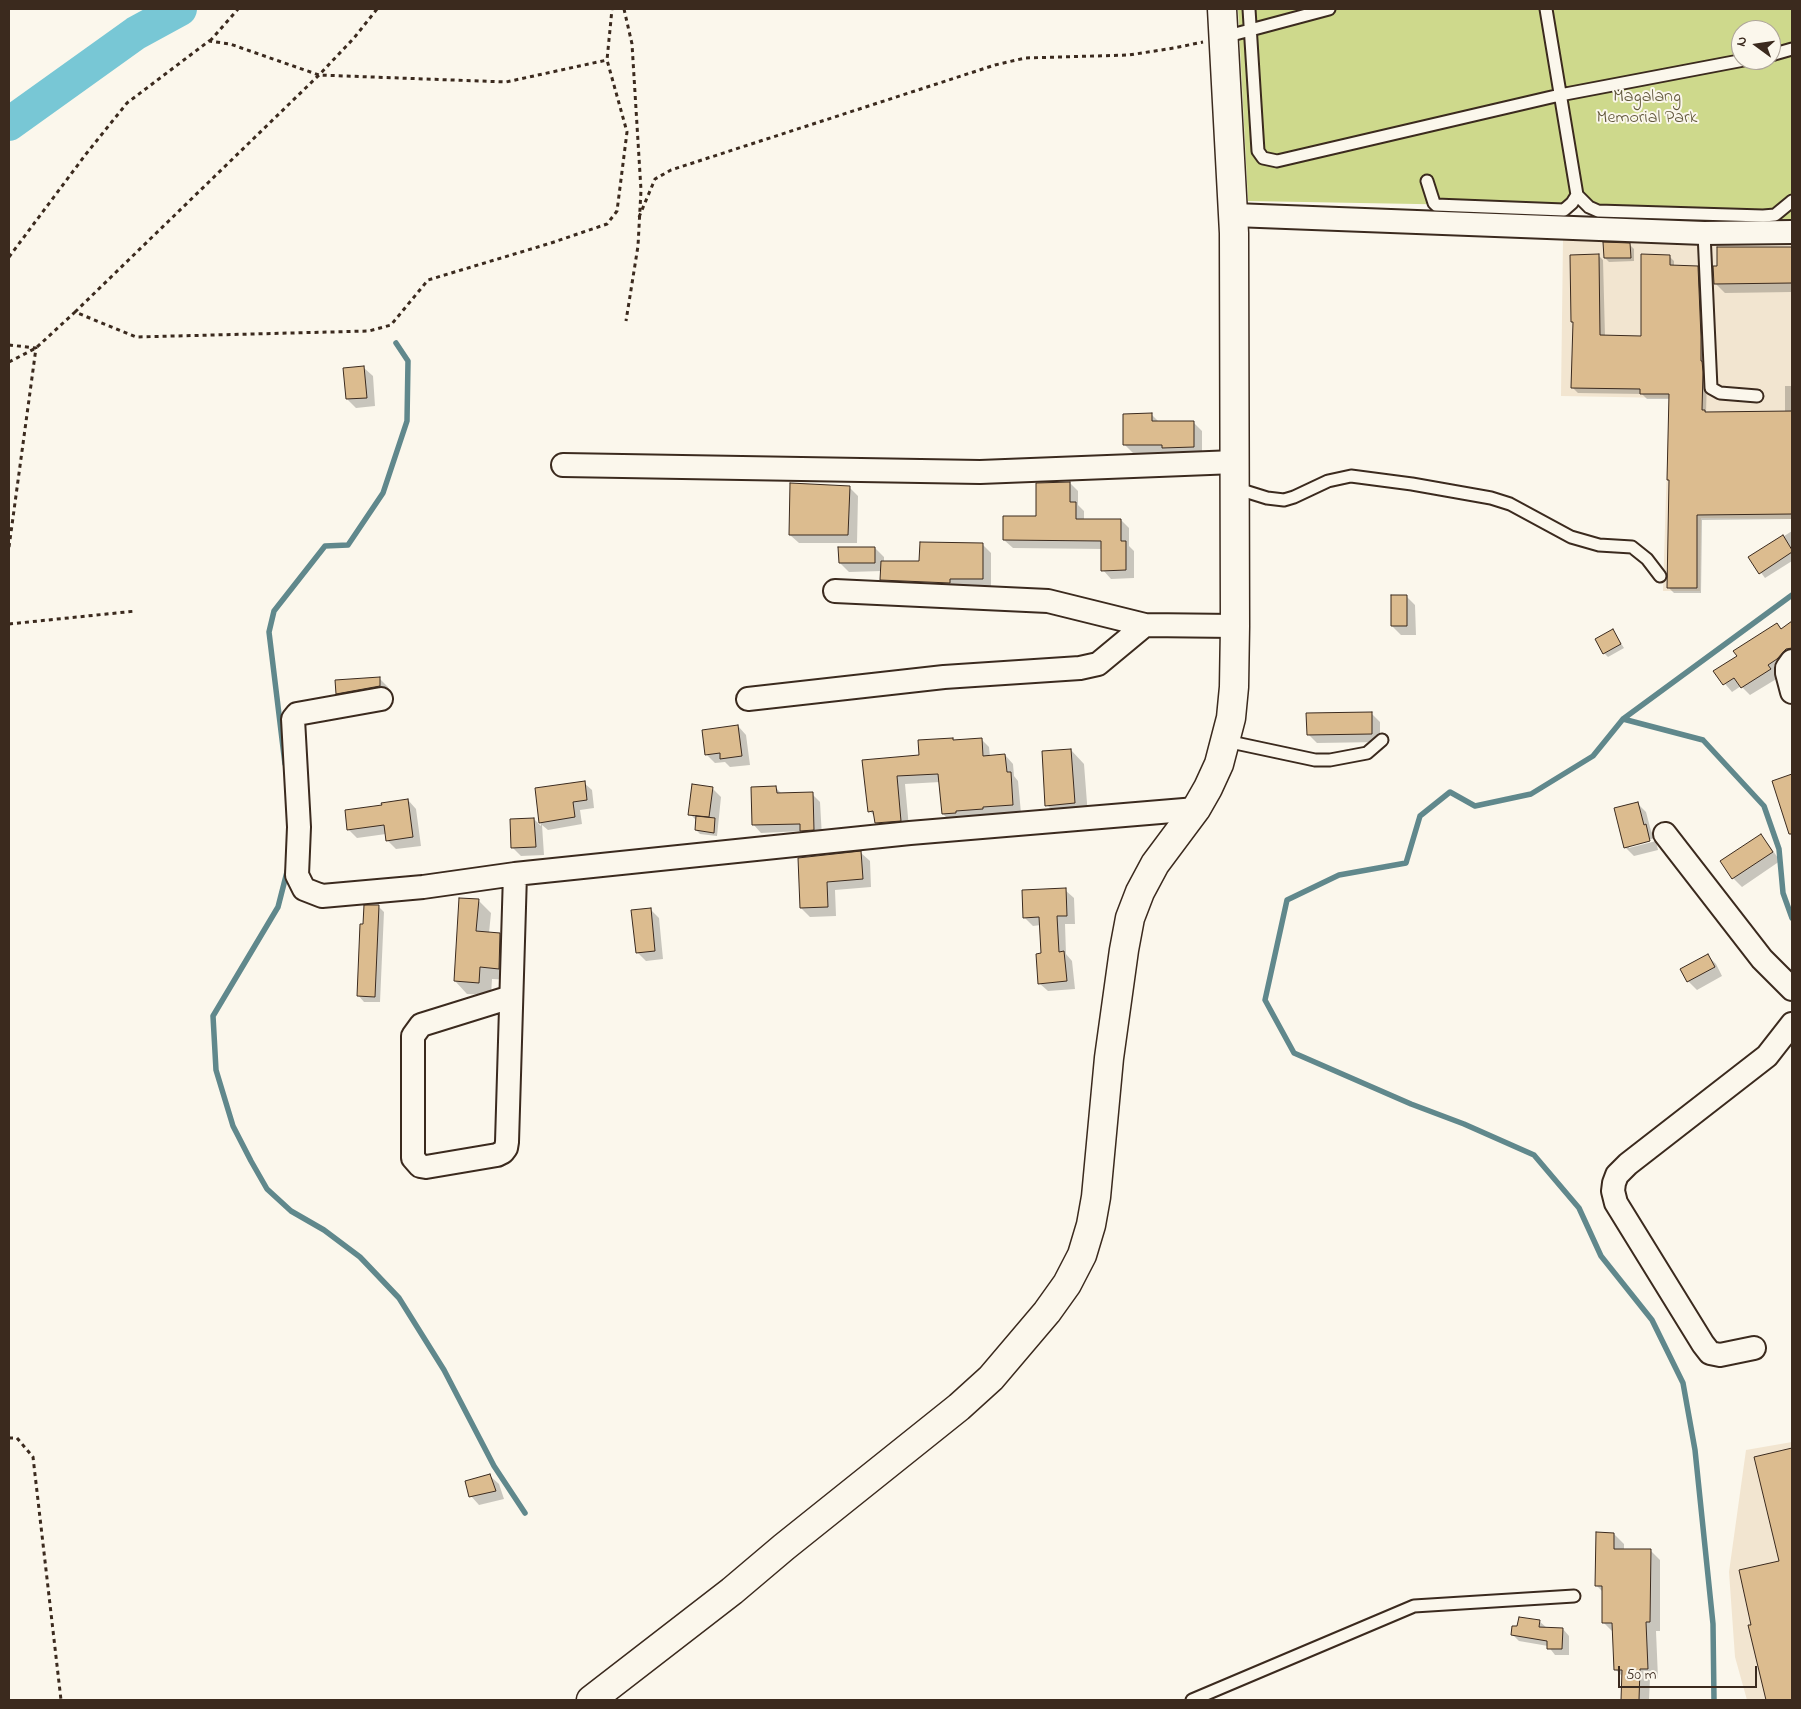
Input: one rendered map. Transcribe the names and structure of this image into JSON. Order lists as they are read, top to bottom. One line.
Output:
{"parks":["Magalang Memorial Park"],"scale_bar":"50 m","north":"left"}
